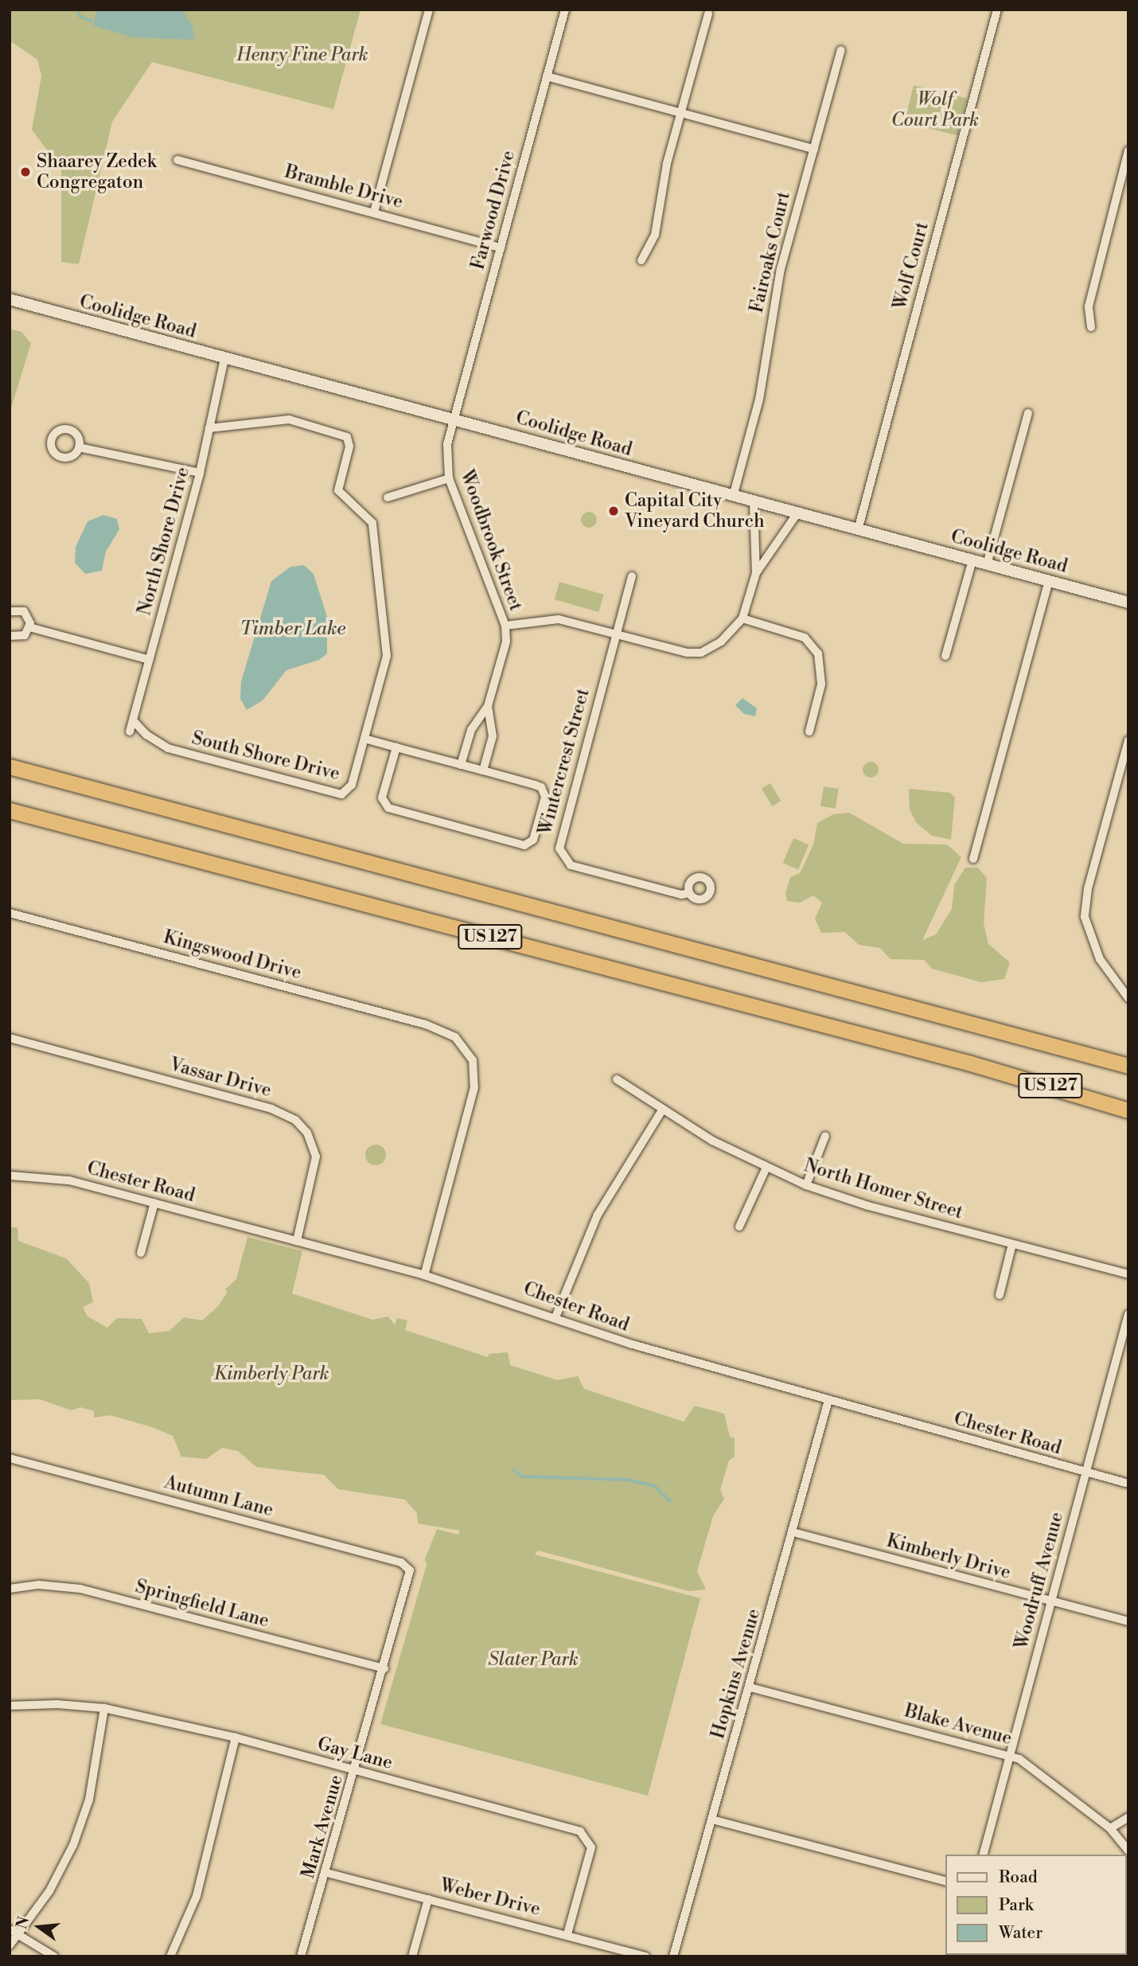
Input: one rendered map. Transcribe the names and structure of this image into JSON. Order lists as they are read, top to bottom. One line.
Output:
{"streets":{"highway":["US 127"],"street":["Bramble Drive","Farwood Drive","Fairoaks Court","Wolf Court","Coolidge Road","Woodbrook Street","North Shore Drive","South Shore Drive","Wintercrest Street","Kingswood Drive","Vassar Drive","Chester Road","North Homer Street","Autumn Lane","Kimberly Drive","Woodruff Avenue","Springfield Lane","Hopkins Avenue","Blake Avenue","Gay Lane","Mark Avenue","Weber Drive"]},"crossings":[["Bramble Drive","Farwood Drive"],["Farwood Drive","Coolidge Road"],["Farwood Drive","Woodbrook Street"],["Fairoaks Court","Coolidge Road"],["Wolf Court","Coolidge Road"],["Coolidge Road","Woodbrook Street"],["Coolidge Road","North Shore Drive"],["North Shore Drive","South Shore Drive"],["Kingswood Drive","Chester Road"],["Vassar Drive","Chester Road"],["Chester Road","Woodruff Avenue"],["Chester Road","Hopkins Avenue"],["Autumn Lane","Mark Avenue"],["Kimberly Drive","Woodruff Avenue"],["Kimberly Drive","Hopkins Avenue"],["Woodruff Avenue","Blake Avenue"],["Springfield Lane","Mark Avenue"],["Hopkins Avenue","Blake Avenue"],["Gay Lane","Mark Avenue"],["Gay Lane","Weber Drive"],["Mark Avenue","Weber Drive"]],"water":["Timber Lake"],"parks":["Henry Fine Park","Wolf Court Park","Kimberly Park","Slater Park"],"places":["Shaarey Zedek Congregaton","Capital City Vineyard Church"],"legend":["Road","Park","Water"],"north":"left"}
